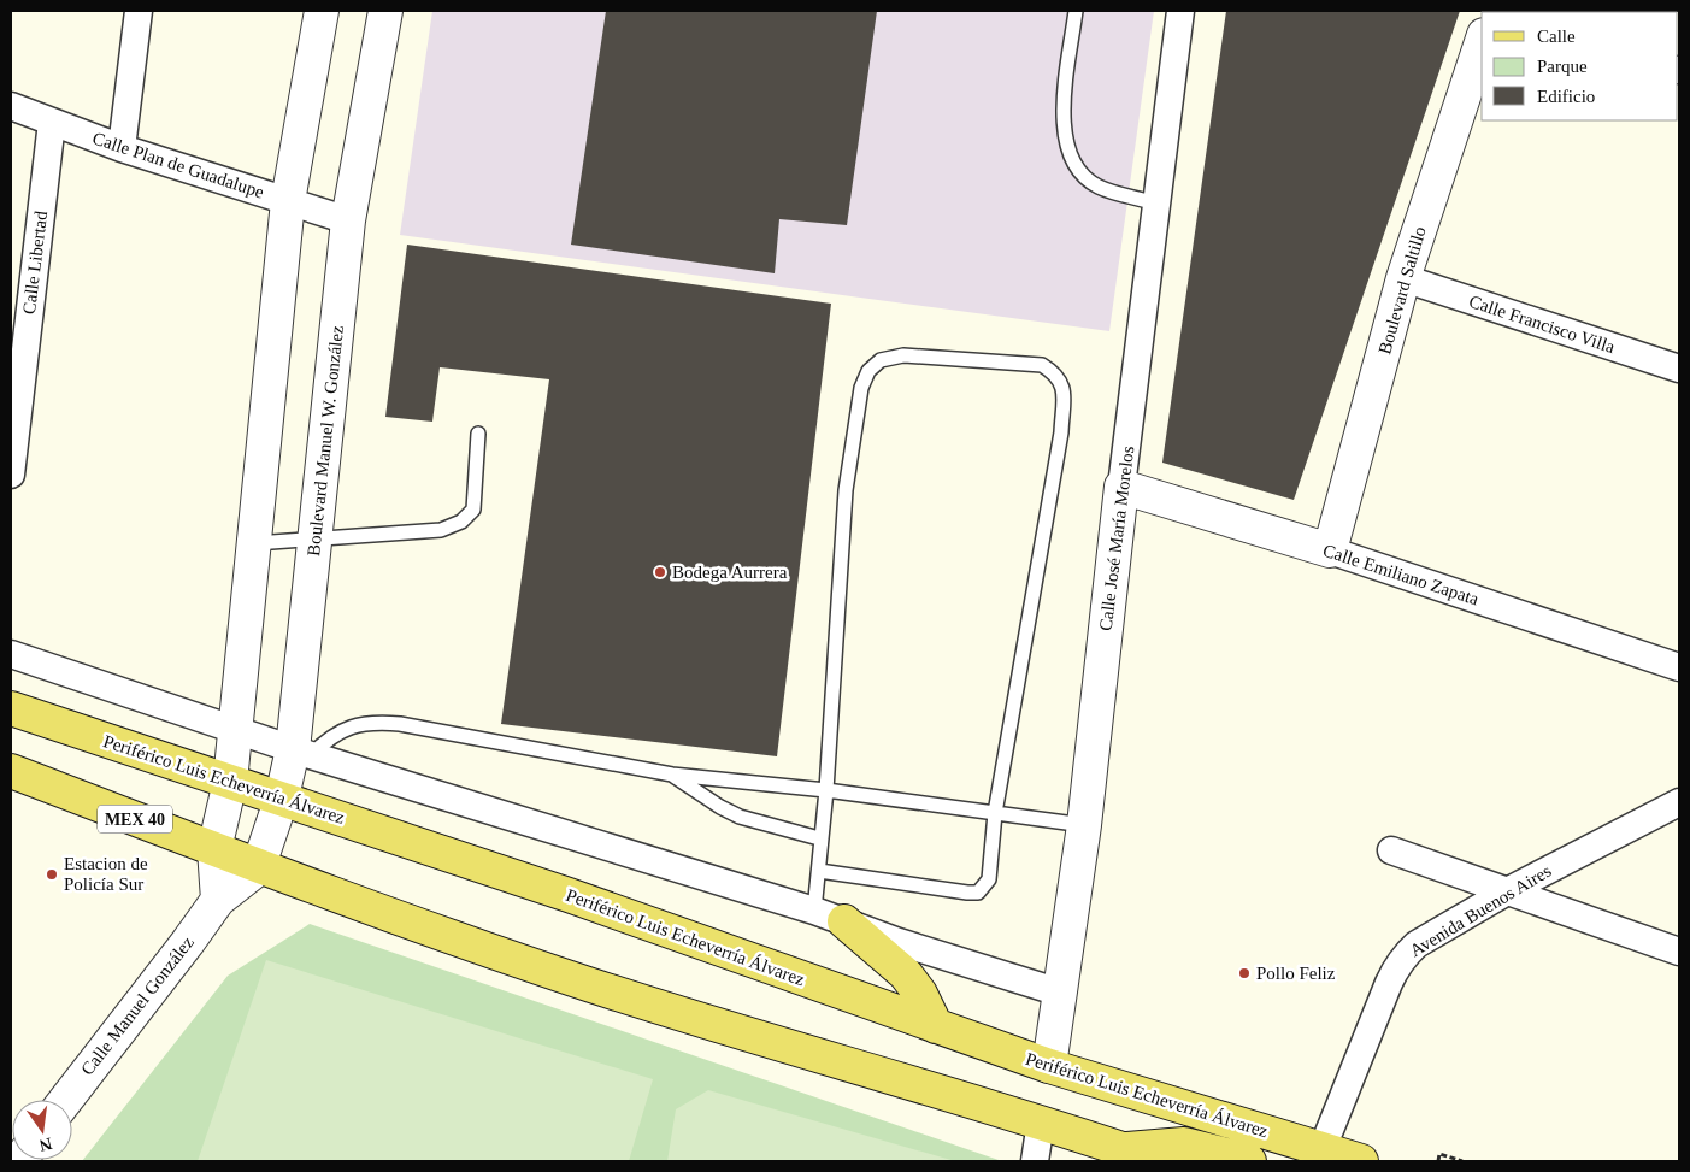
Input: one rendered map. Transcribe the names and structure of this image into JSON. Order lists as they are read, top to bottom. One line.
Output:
{"streets":{"main road":["Periférico Luis Echeverría Álvarez","MEX 40"],"street":["Calle Plan de Guadalupe","Calle Libertad","Boulevard Saltillo","Calle Francisco Villa","Boulevard Manuel W. González","Calle José María Morelos","Calle Emiliano Zapata","Avenida Buenos Aires","Calle Manuel González"]},"crossings":[["Calle Plan de Guadalupe","Calle Libertad"],["Calle Plan de Guadalupe","Boulevard Manuel W. González"],["Boulevard Saltillo","Calle Francisco Villa"],["Boulevard Saltillo","Calle Emiliano Zapata"],["Boulevard Manuel W. González","Periférico Luis Echeverría Álvarez"],["Boulevard Manuel W. González","MEX 40"],["Boulevard Manuel W. González","Calle Manuel González"],["Calle José María Morelos","Calle Emiliano Zapata"],["Calle José María Morelos","Periférico Luis Echeverría Álvarez"],["Periférico Luis Echeverría Álvarez","Avenida Buenos Aires"],["MEX 40","Calle Manuel González"]],"places":["Bodega Aurrera","Estacion de Policía Sur","Pollo Feliz"],"legend":["Calle","Parque","Edificio"],"north":"bottom"}
